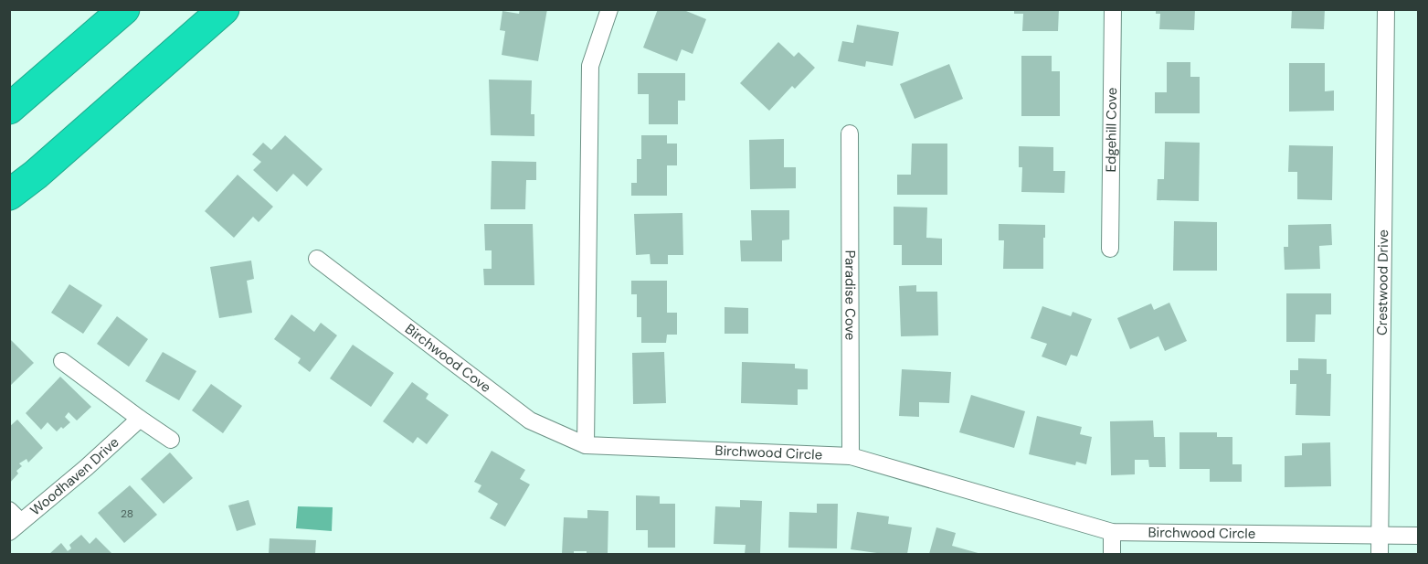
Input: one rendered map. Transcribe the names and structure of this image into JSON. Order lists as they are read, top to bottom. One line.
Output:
{"streets":{"street":["Edgehill Cove","Crestwood Drive","Paradise Cove","Birchwood Cove","Birchwood Circle","Woodhaven Drive"]},"crossings":[["Crestwood Drive","Birchwood Circle"],["Paradise Cove","Birchwood Circle"],["Birchwood Cove","Birchwood Circle"]],"house_numbers":["28"]}
